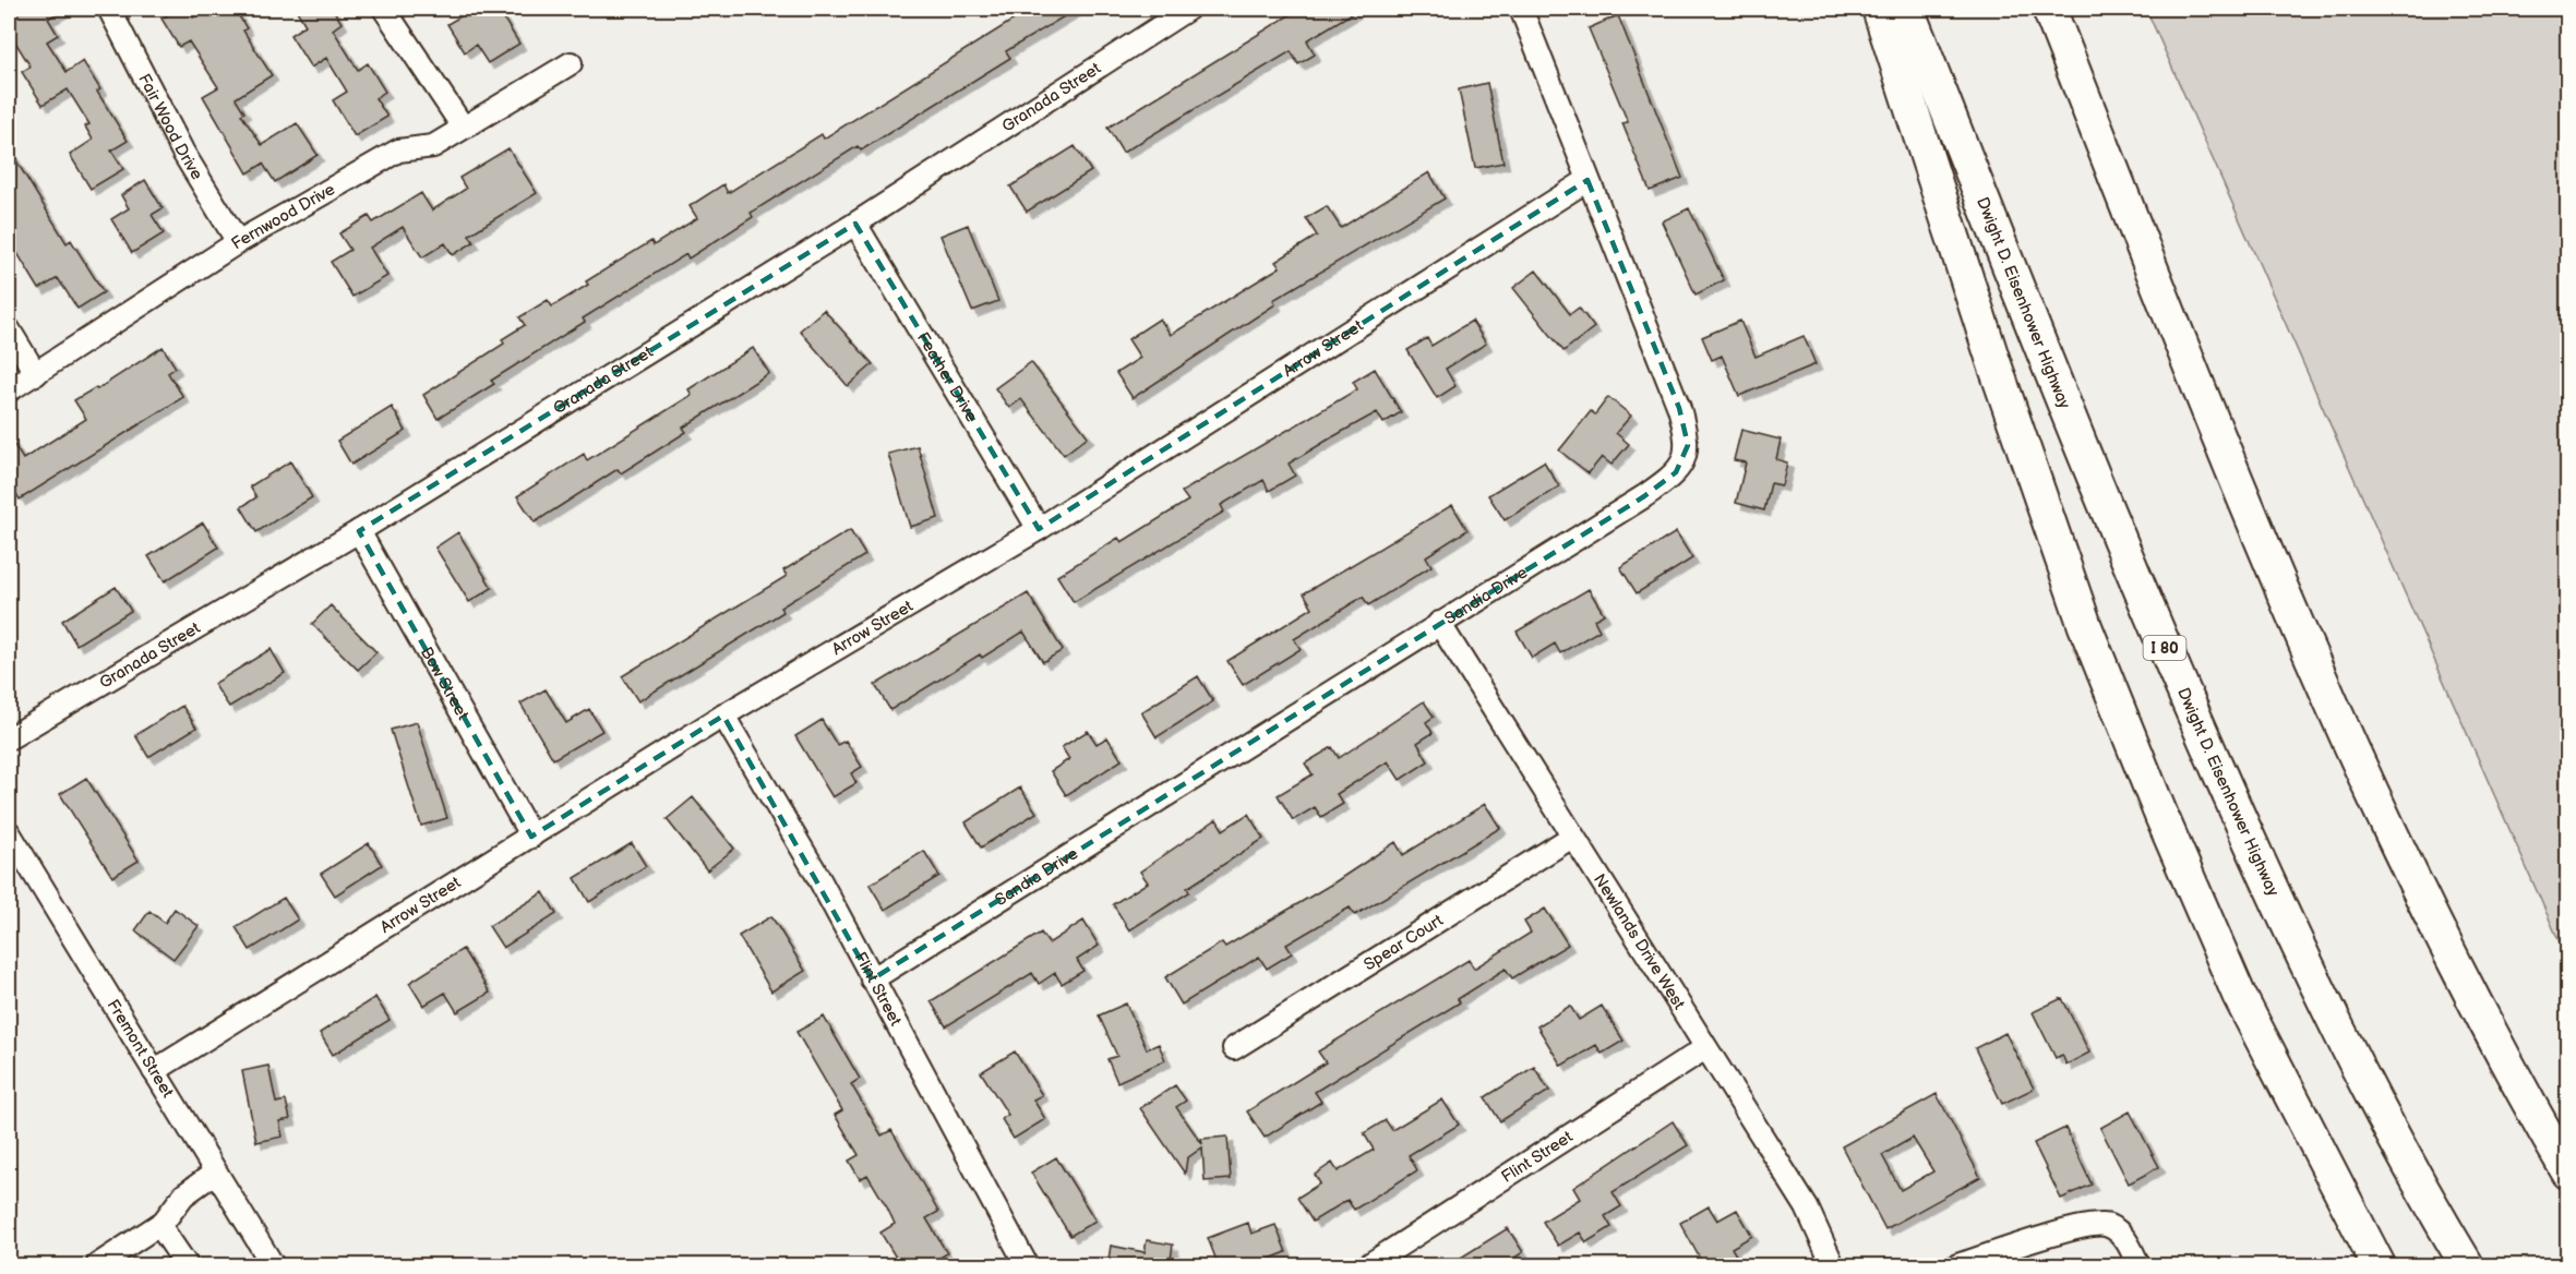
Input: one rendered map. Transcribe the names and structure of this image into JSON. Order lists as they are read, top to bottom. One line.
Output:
{"streets":{"highway":["Dwight D. Eisenhower Highway","I 80"],"street":["Granada Street","Fair Wood Drive","Fernwood Drive","Arrow Street","Feather Drive","Sandia Drive","Bow Street","Spear Court","Newlands Drive West","Flint Street","Fremont Street"]},"crossings":[["Granada Street","Feather Drive"],["Granada Street","Bow Street"],["Fair Wood Drive","Fernwood Drive"],["Arrow Street","Feather Drive"],["Arrow Street","Sandia Drive"],["Arrow Street","Bow Street"],["Arrow Street","Flint Street"],["Arrow Street","Fremont Street"],["Sandia Drive","Newlands Drive West"],["Sandia Drive","Flint Street"],["Spear Court","Newlands Drive West"],["Newlands Drive West","Flint Street"]]}
